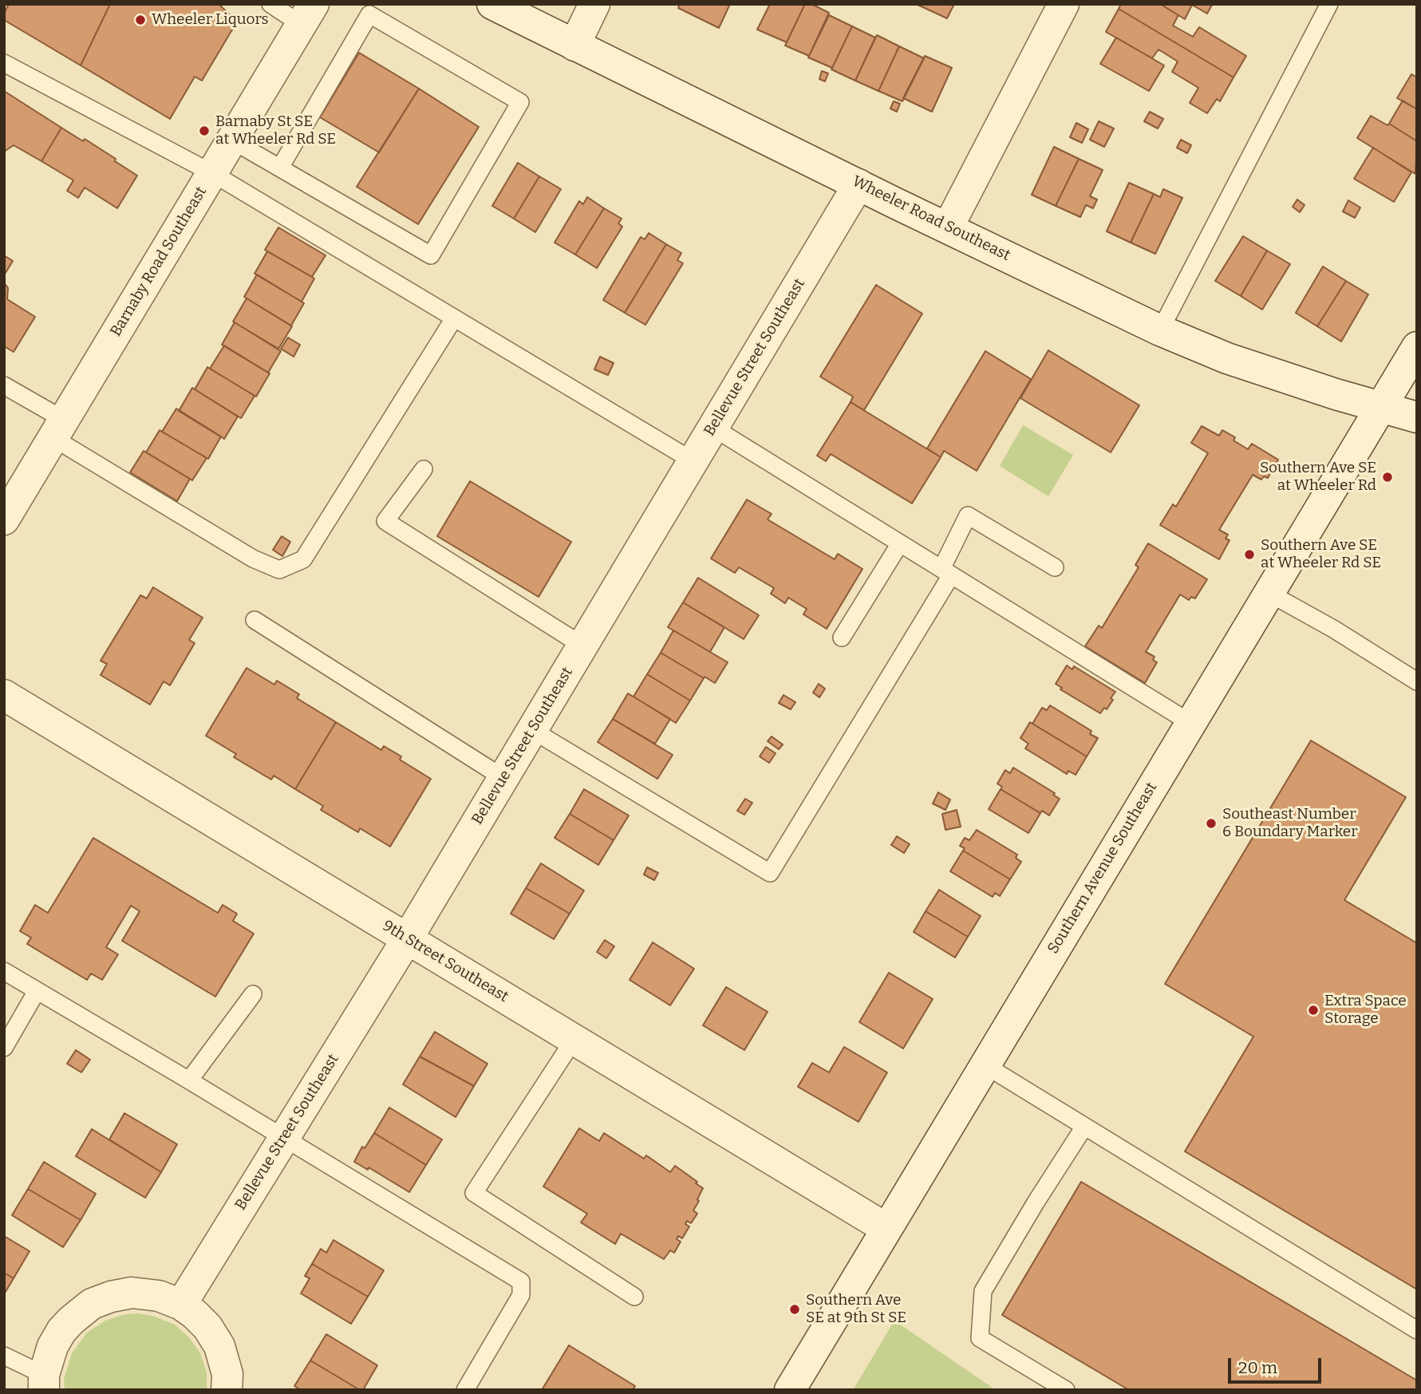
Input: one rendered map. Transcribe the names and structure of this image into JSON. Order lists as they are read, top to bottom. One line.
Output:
{"streets":{"street":["Wheeler Road Southeast","Barnaby Road Southeast","Bellevue Street Southeast","Southern Avenue Southeast","9th Street Southeast"]},"crossings":[["Wheeler Road Southeast","Bellevue Street Southeast"],["Wheeler Road Southeast","Southern Avenue Southeast"],["Bellevue Street Southeast","9th Street Southeast"],["Southern Avenue Southeast","9th Street Southeast"]],"places":["Wheeler Liquors","Barnaby St SE at Wheeler Rd SE","Southern Ave SE at Wheeler Rd","Southern Ave SE at Wheeler Rd SE","Southeast Number 6 Boundary Marker","Extra Space Storage","Southern Ave SE at 9th St SE"],"scale_bar":"20 m"}
